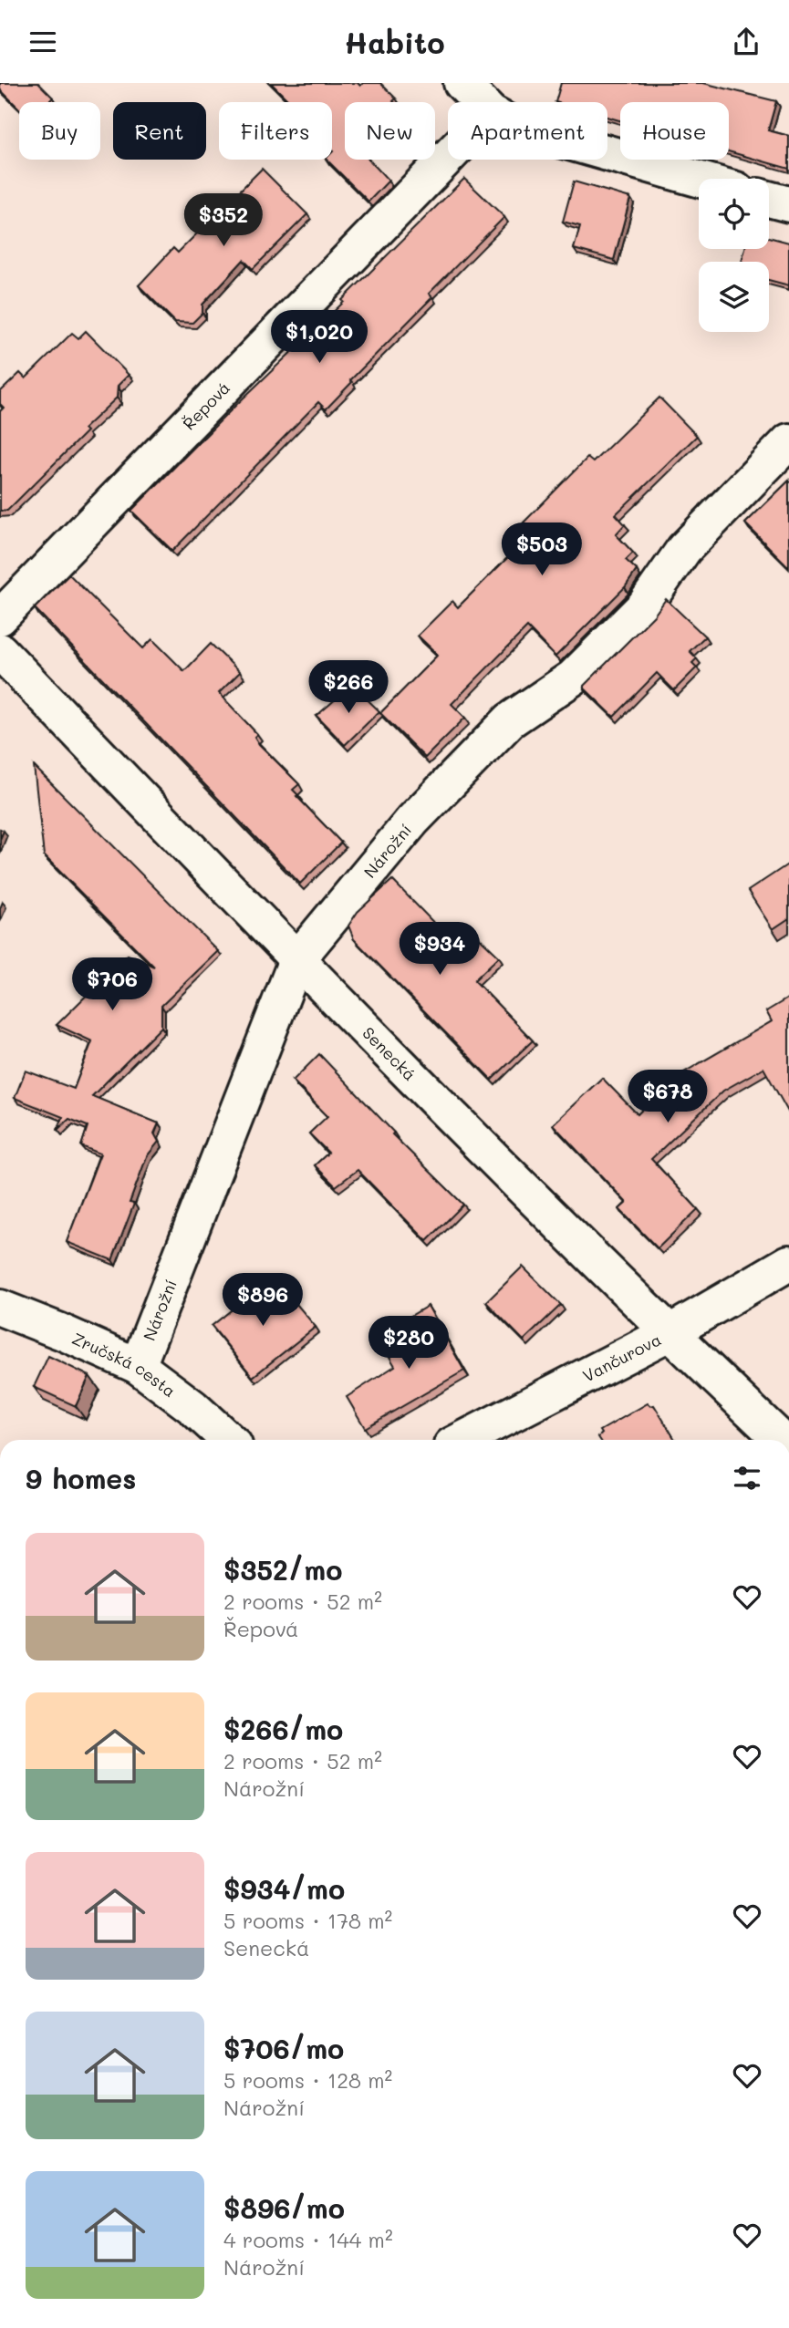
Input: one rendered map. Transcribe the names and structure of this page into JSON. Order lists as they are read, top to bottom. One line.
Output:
{"streets":{"street":["Řepová","Nárožní","Senecká","Vančurova","Zručská cesta"]},"crossings":[["Nárožní","Senecká"],["Nárožní","Zručská cesta"],["Senecká","Vančurova"]],"page":{"header":"Habito","chip":["Buy","Rent","Filters","New","Apartment","House"],"price":["$352","$1,020","$503","$266","$934","$706","$678","$896","$280"],"heading":"9 homes","list":[{"name":"$352/mo","note":"2 rooms · 52 m² · Řepová"},{"name":"$266/mo","note":"2 rooms · 52 m² · Nárožní"},{"name":"$934/mo","note":"5 rooms · 178 m² · Senecká"},{"name":"$706/mo","note":"5 rooms · 128 m² · Nárožní"},{"name":"$896/mo","note":"4 rooms · 144 m² · Nárožní"}]}}
